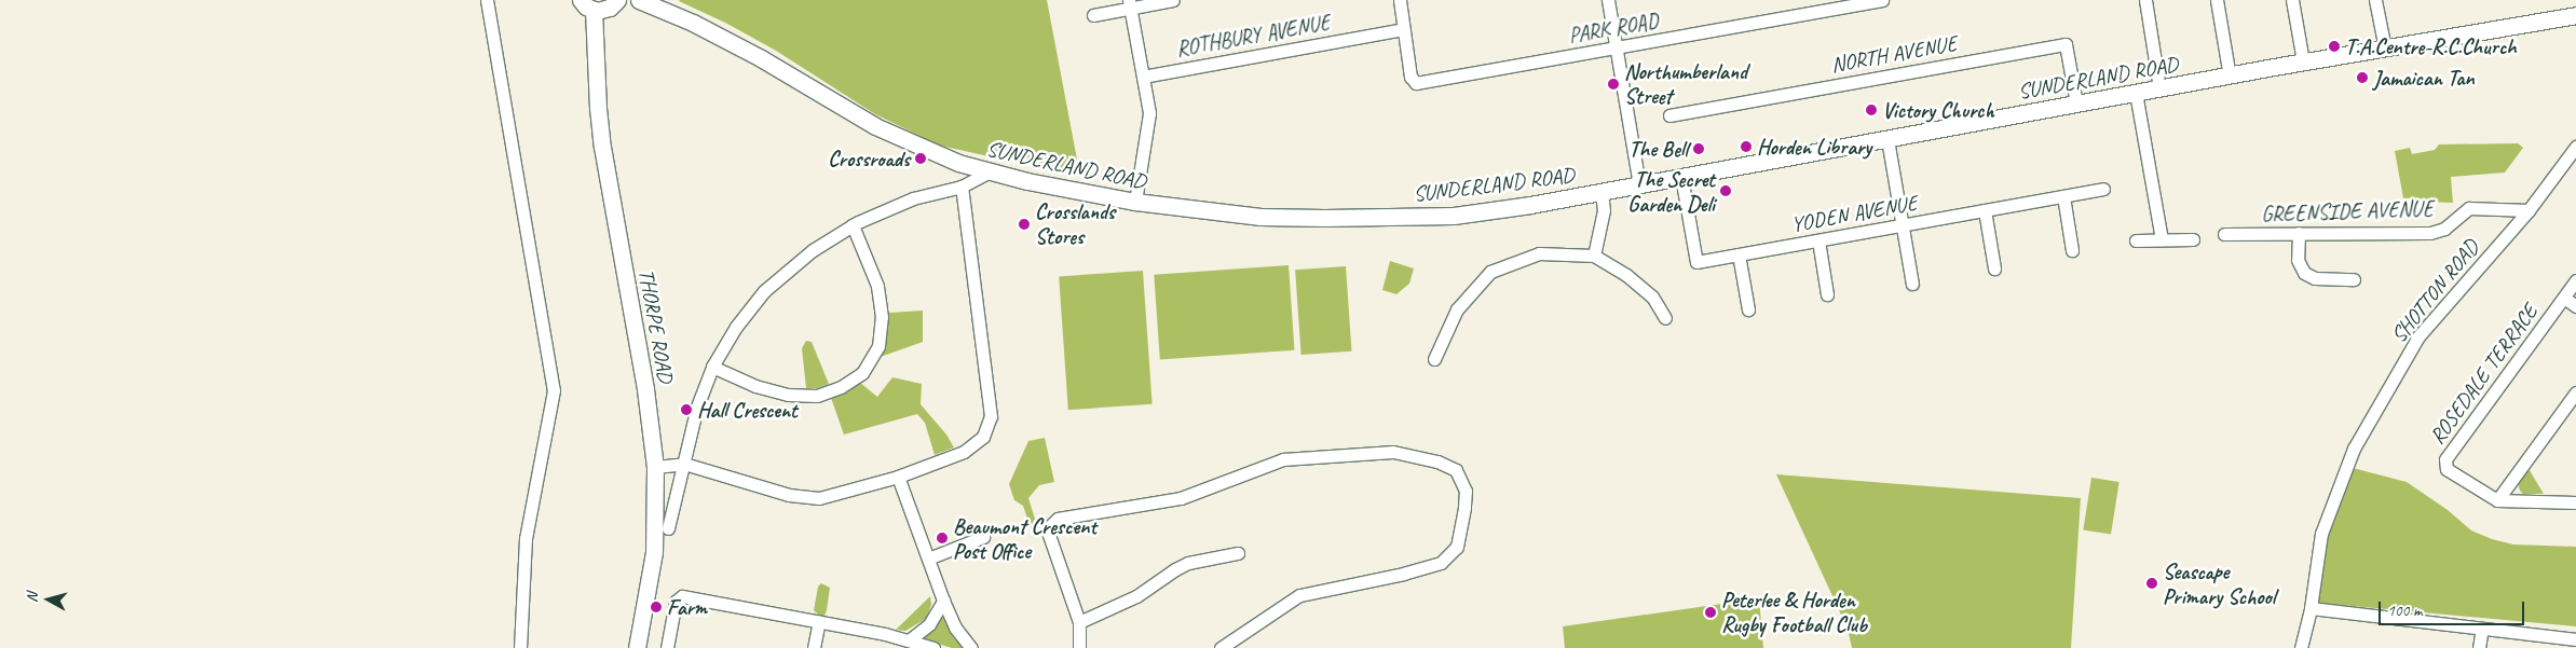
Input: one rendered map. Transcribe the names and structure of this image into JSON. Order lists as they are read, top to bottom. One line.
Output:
{"streets":{"main road":["SUNDERLAND ROAD","THORPE ROAD"],"street":["PARK ROAD","ROTHBURY AVENUE","NORTH AVENUE","GREENSIDE AVENUE","YODEN AVENUE","SHOTTON ROAD","ROSEDALE TERRACE"]},"crossings":[["PARK ROAD","ROTHBURY AVENUE"],["NORTH AVENUE","SUNDERLAND ROAD"],["SUNDERLAND ROAD","YODEN AVENUE"],["SUNDERLAND ROAD","THORPE ROAD"],["GREENSIDE AVENUE","SHOTTON ROAD"]],"places":["T.A.Centre-R.C.Church","Jamaican Tan","Northumberland Street","Victory Church","Horden Library","The Bell","Crossroads","The Secret Garden Deli","Crosslands Stores","Hall Crescent","Beaumont Crescent Post Office","Seascape Primary School","Farm","Peterlee & Horden Rugby Football Club"],"scale_bar":"100 m","north":"left"}
